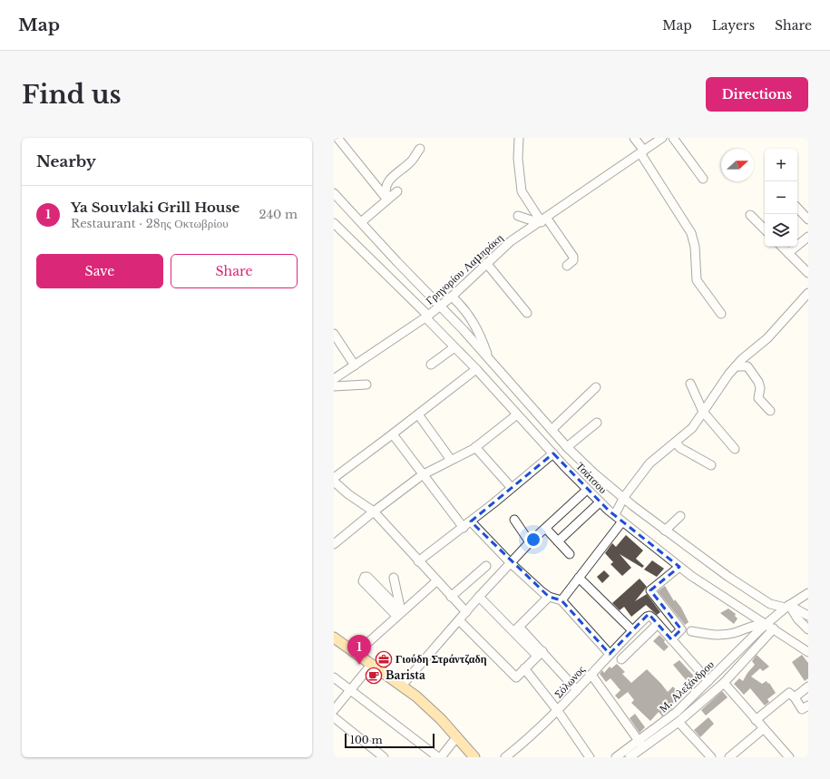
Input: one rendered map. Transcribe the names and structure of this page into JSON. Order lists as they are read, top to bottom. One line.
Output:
{"streets":{"street":["Γρηγορίου Λαμπράκη","Τσάτσου","Σόλωνος","Μ. Αλεξάνδρου"]},"crossings":[["Γρηγορίου Λαμπράκη","Τσάτσου"],["Τσάτσου","Μ. Αλεξάνδρου"]],"places":{"office":["Γιούδη Στράντζαδη"],"cafe":["Barista"]},"scale_bar":"100 m","north":"right","page":{"header":"Map","nav":["Map","Layers","Share"],"buttons":["Directions",["Save","Share"]],"title":"Find us","heading":"Nearby","map_buttons":["+","−"],"list":[{"mark":"1","name":"Ya Souvlaki Grill House","note":"Restaurant · 28ης Οκτωβρίου","value":"240 m"}],"pins":"1","scale":"100 m"}}
